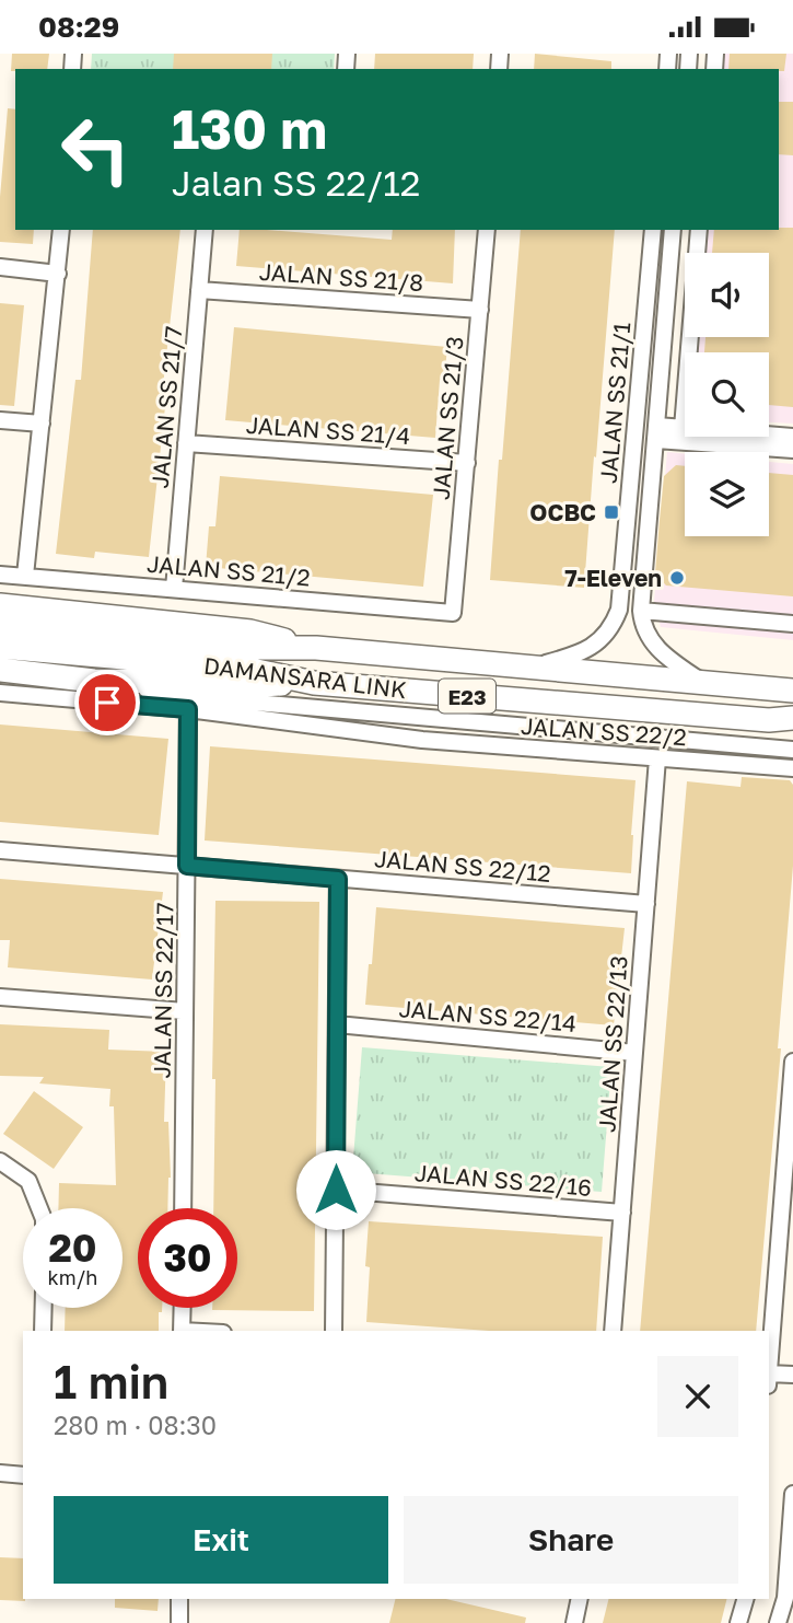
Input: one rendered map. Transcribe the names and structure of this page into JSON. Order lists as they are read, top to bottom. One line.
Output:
{"streets":{"highway":["DAMANSARA LINK","E23"],"street":["JALAN SS 21/8","JALAN SS 21/1","JALAN SS 21/7","JALAN SS 21/3","JALAN SS 21/4","JALAN SS 21/2","JALAN SS 22/2","JALAN SS 22/12","JALAN SS 22/17","JALAN SS 22/14","JALAN SS 22/13","JALAN SS 22/16"]},"crossings":[["JALAN SS 21/8","JALAN SS 21/7"],["JALAN SS 21/8","JALAN SS 21/3"],["JALAN SS 21/1","DAMANSARA LINK"],["JALAN SS 21/7","JALAN SS 21/4"],["JALAN SS 21/7","JALAN SS 21/2"],["JALAN SS 21/3","JALAN SS 21/4"],["JALAN SS 21/3","JALAN SS 21/2"],["JALAN SS 22/2","JALAN SS 22/17"],["JALAN SS 22/2","JALAN SS 22/13"],["JALAN SS 22/12","JALAN SS 22/17"],["JALAN SS 22/12","JALAN SS 22/13"],["JALAN SS 22/14","JALAN SS 22/13"],["JALAN SS 22/13","JALAN SS 22/16"]],"places":{"transit":["OCBC"],"other":["7-Eleven"]},"page":{"status":"08:29","turn":["130 m","Jalan SS 22/12"],"speed":"20 km/h","limit":"30","heading":["1 min","280 m · 08:30"],"buttons":["Exit","Share"]}}
